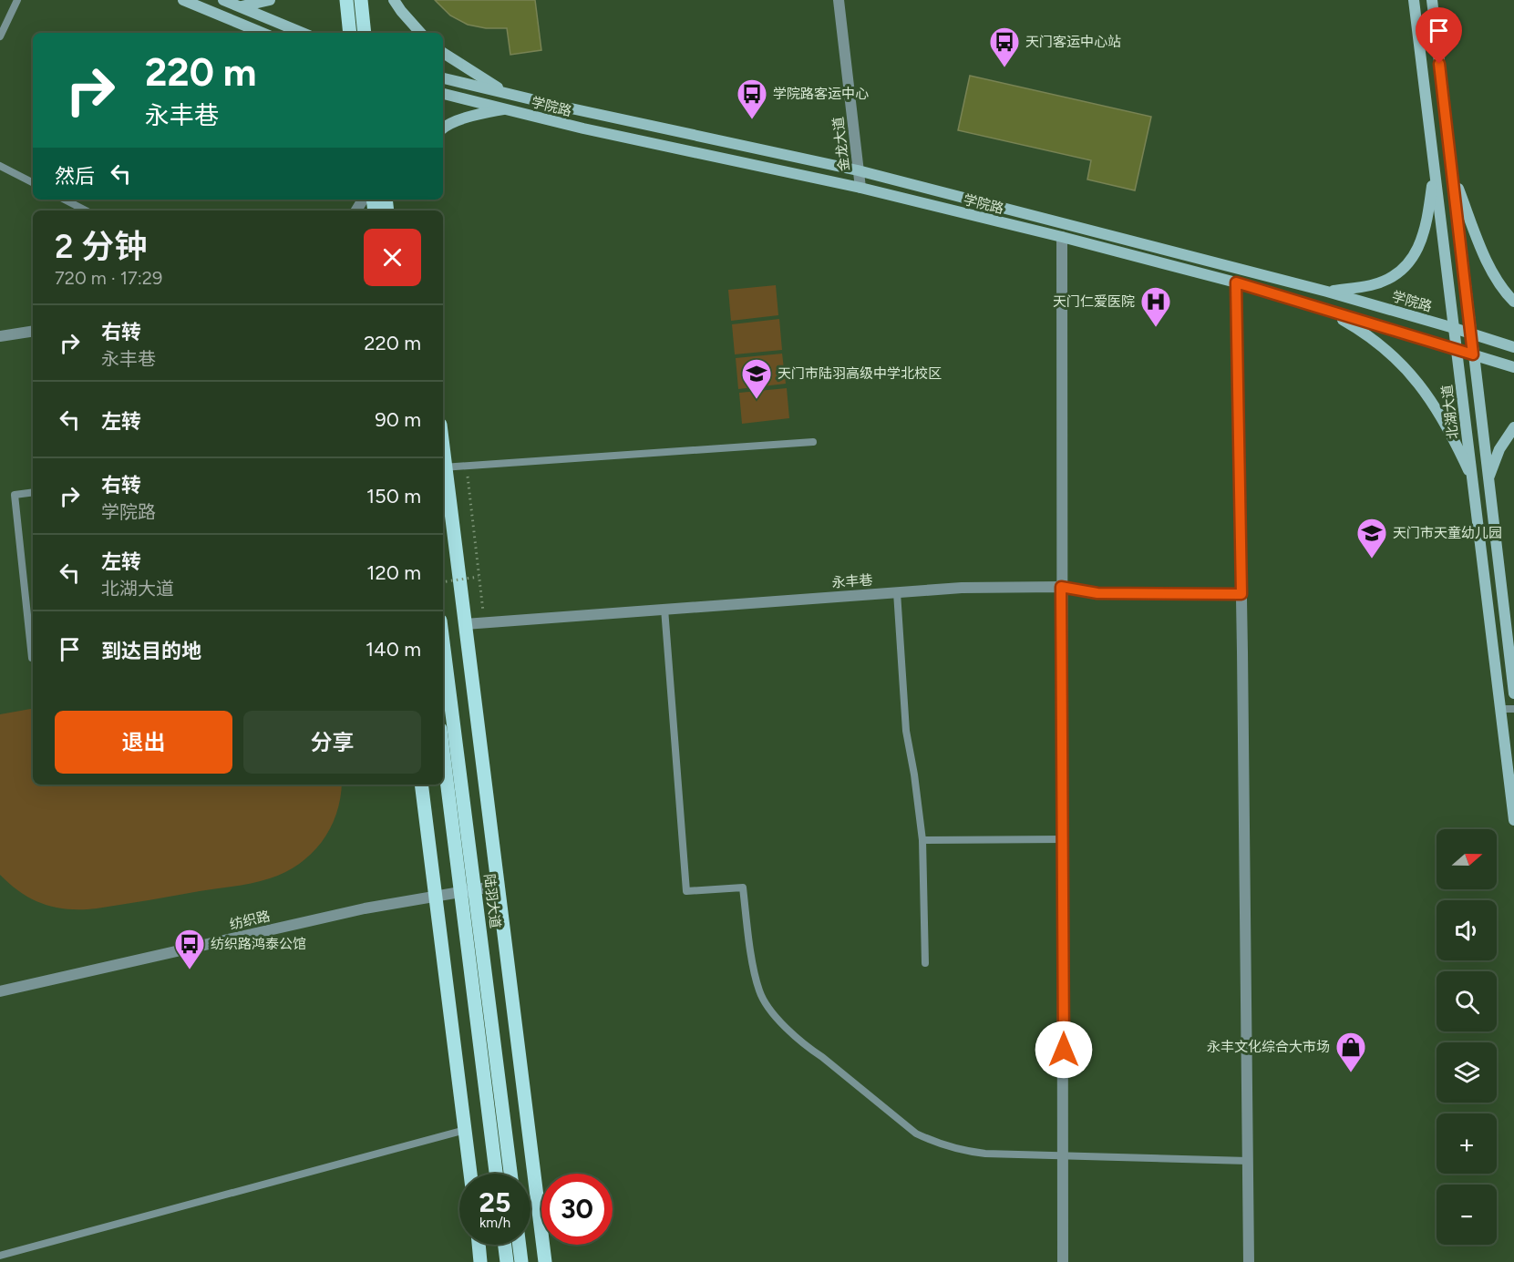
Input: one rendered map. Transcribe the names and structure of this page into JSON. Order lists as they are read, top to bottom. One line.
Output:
{"streets":{"main road":["学院路","北湖大道","陆羽大道"],"street":["金龙大道","永丰巷","纺织路"]},"crossings":[["学院路","金龙大道"],["学院路","北湖大道"],["陆羽大道","纺织路"]],"places":{"bus stop":["天门客运中心站","学院路客运中心","纺织路鸿泰公馆"],"hospital":["天门仁爱医院"],"school or university":["天门市陆羽高级中学北校区","天门市天童幼儿园"],"shop":["永丰文化综合大市场"]},"north":"right","page":{"turn":["220 m","永丰巷"],"then":"然后","heading":["2 分钟","720 m · 17:29"],"list":[{"name":"右转","note":"永丰巷","value":"220 m"},{"name":"左转","value":"90 m"},{"name":"右转","note":"学院路","value":"150 m"},{"name":"左转","note":"北湖大道","value":"120 m"},{"name":"到达目的地","value":"140 m"}],"buttons":["退出","分享"],"map_buttons":["+","−"],"speed":"25 km/h","limit":"30"}}
